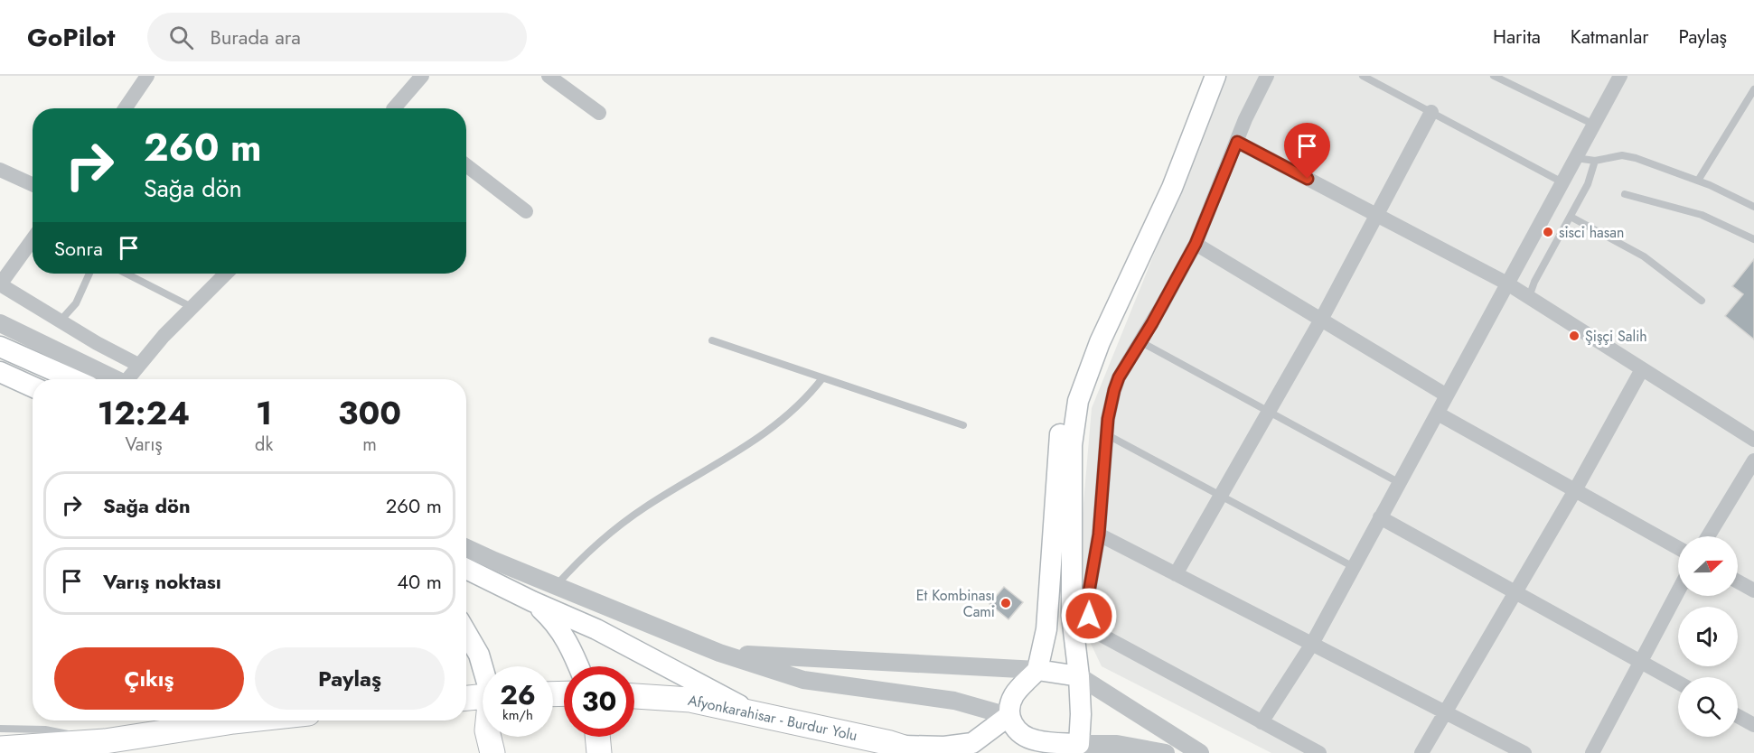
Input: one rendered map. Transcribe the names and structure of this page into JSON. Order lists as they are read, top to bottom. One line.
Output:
{"streets":{"highway":["Afyonkarahisar - Burdur Yolu"]},"places":["sisci hasan","Şişçi Salih","Et Kombinası Cami"],"north":"right","page":{"header":"GoPilot","search":"Burada ara","nav":["Harita","Katmanlar","Paylaş"],"turn":["260 m","Sağa dön"],"then":"Sonra","eta":["12:24","Varış","1","dk","300","m"],"list":[{"name":"Sağa dön","value":"260 m"},{"name":"Varış noktası","value":"40 m"}],"buttons":["Çıkış","Paylaş"],"speed":"26 km/h","limit":"30"}}
